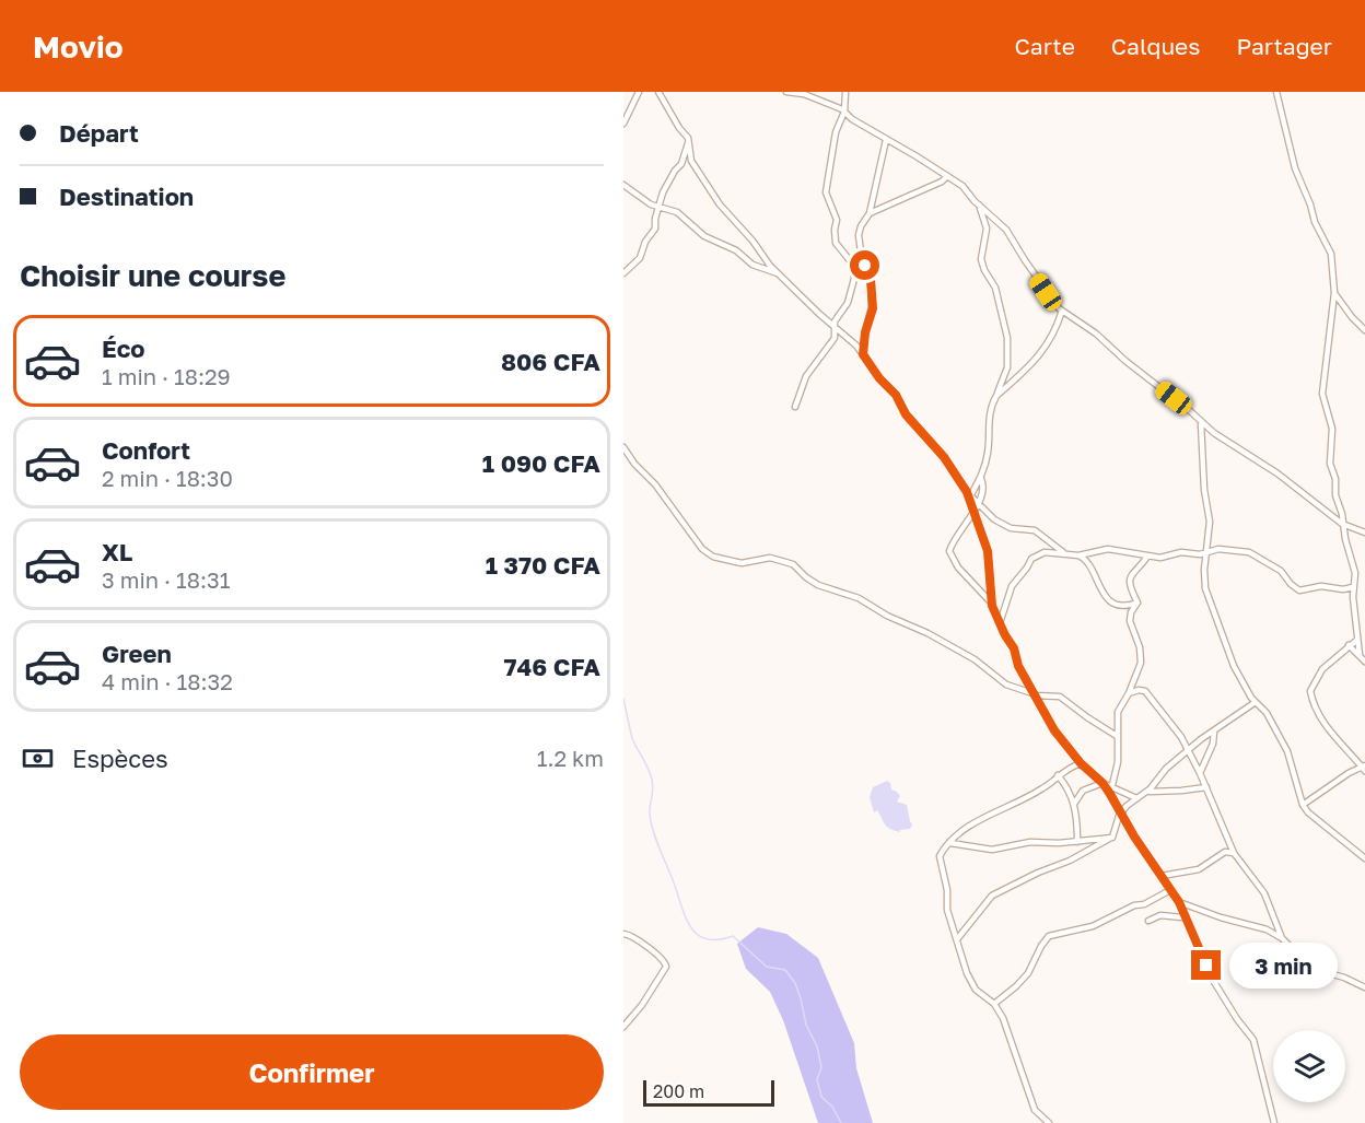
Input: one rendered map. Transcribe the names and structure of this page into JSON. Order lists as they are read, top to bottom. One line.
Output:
{"scale_bar":"200 m","page":{"header":"Movio","nav":["Carte","Calques","Partager"],"banner":["Départ","Destination"],"heading":"Choisir une course","list":[{"name":"Éco","note":"1 min · 18:29","value":"806 CFA"},{"name":"Confort","note":"2 min · 18:30","value":"1 090 CFA"},{"name":"XL","note":"3 min · 18:31","value":"1 370 CFA"},{"name":"Green","note":"4 min · 18:32","value":"746 CFA"}],"pay":["Espèces","1.2 km"],"bubble":"3 min","buttons":"Confirmer","scale":"200 m"}}
